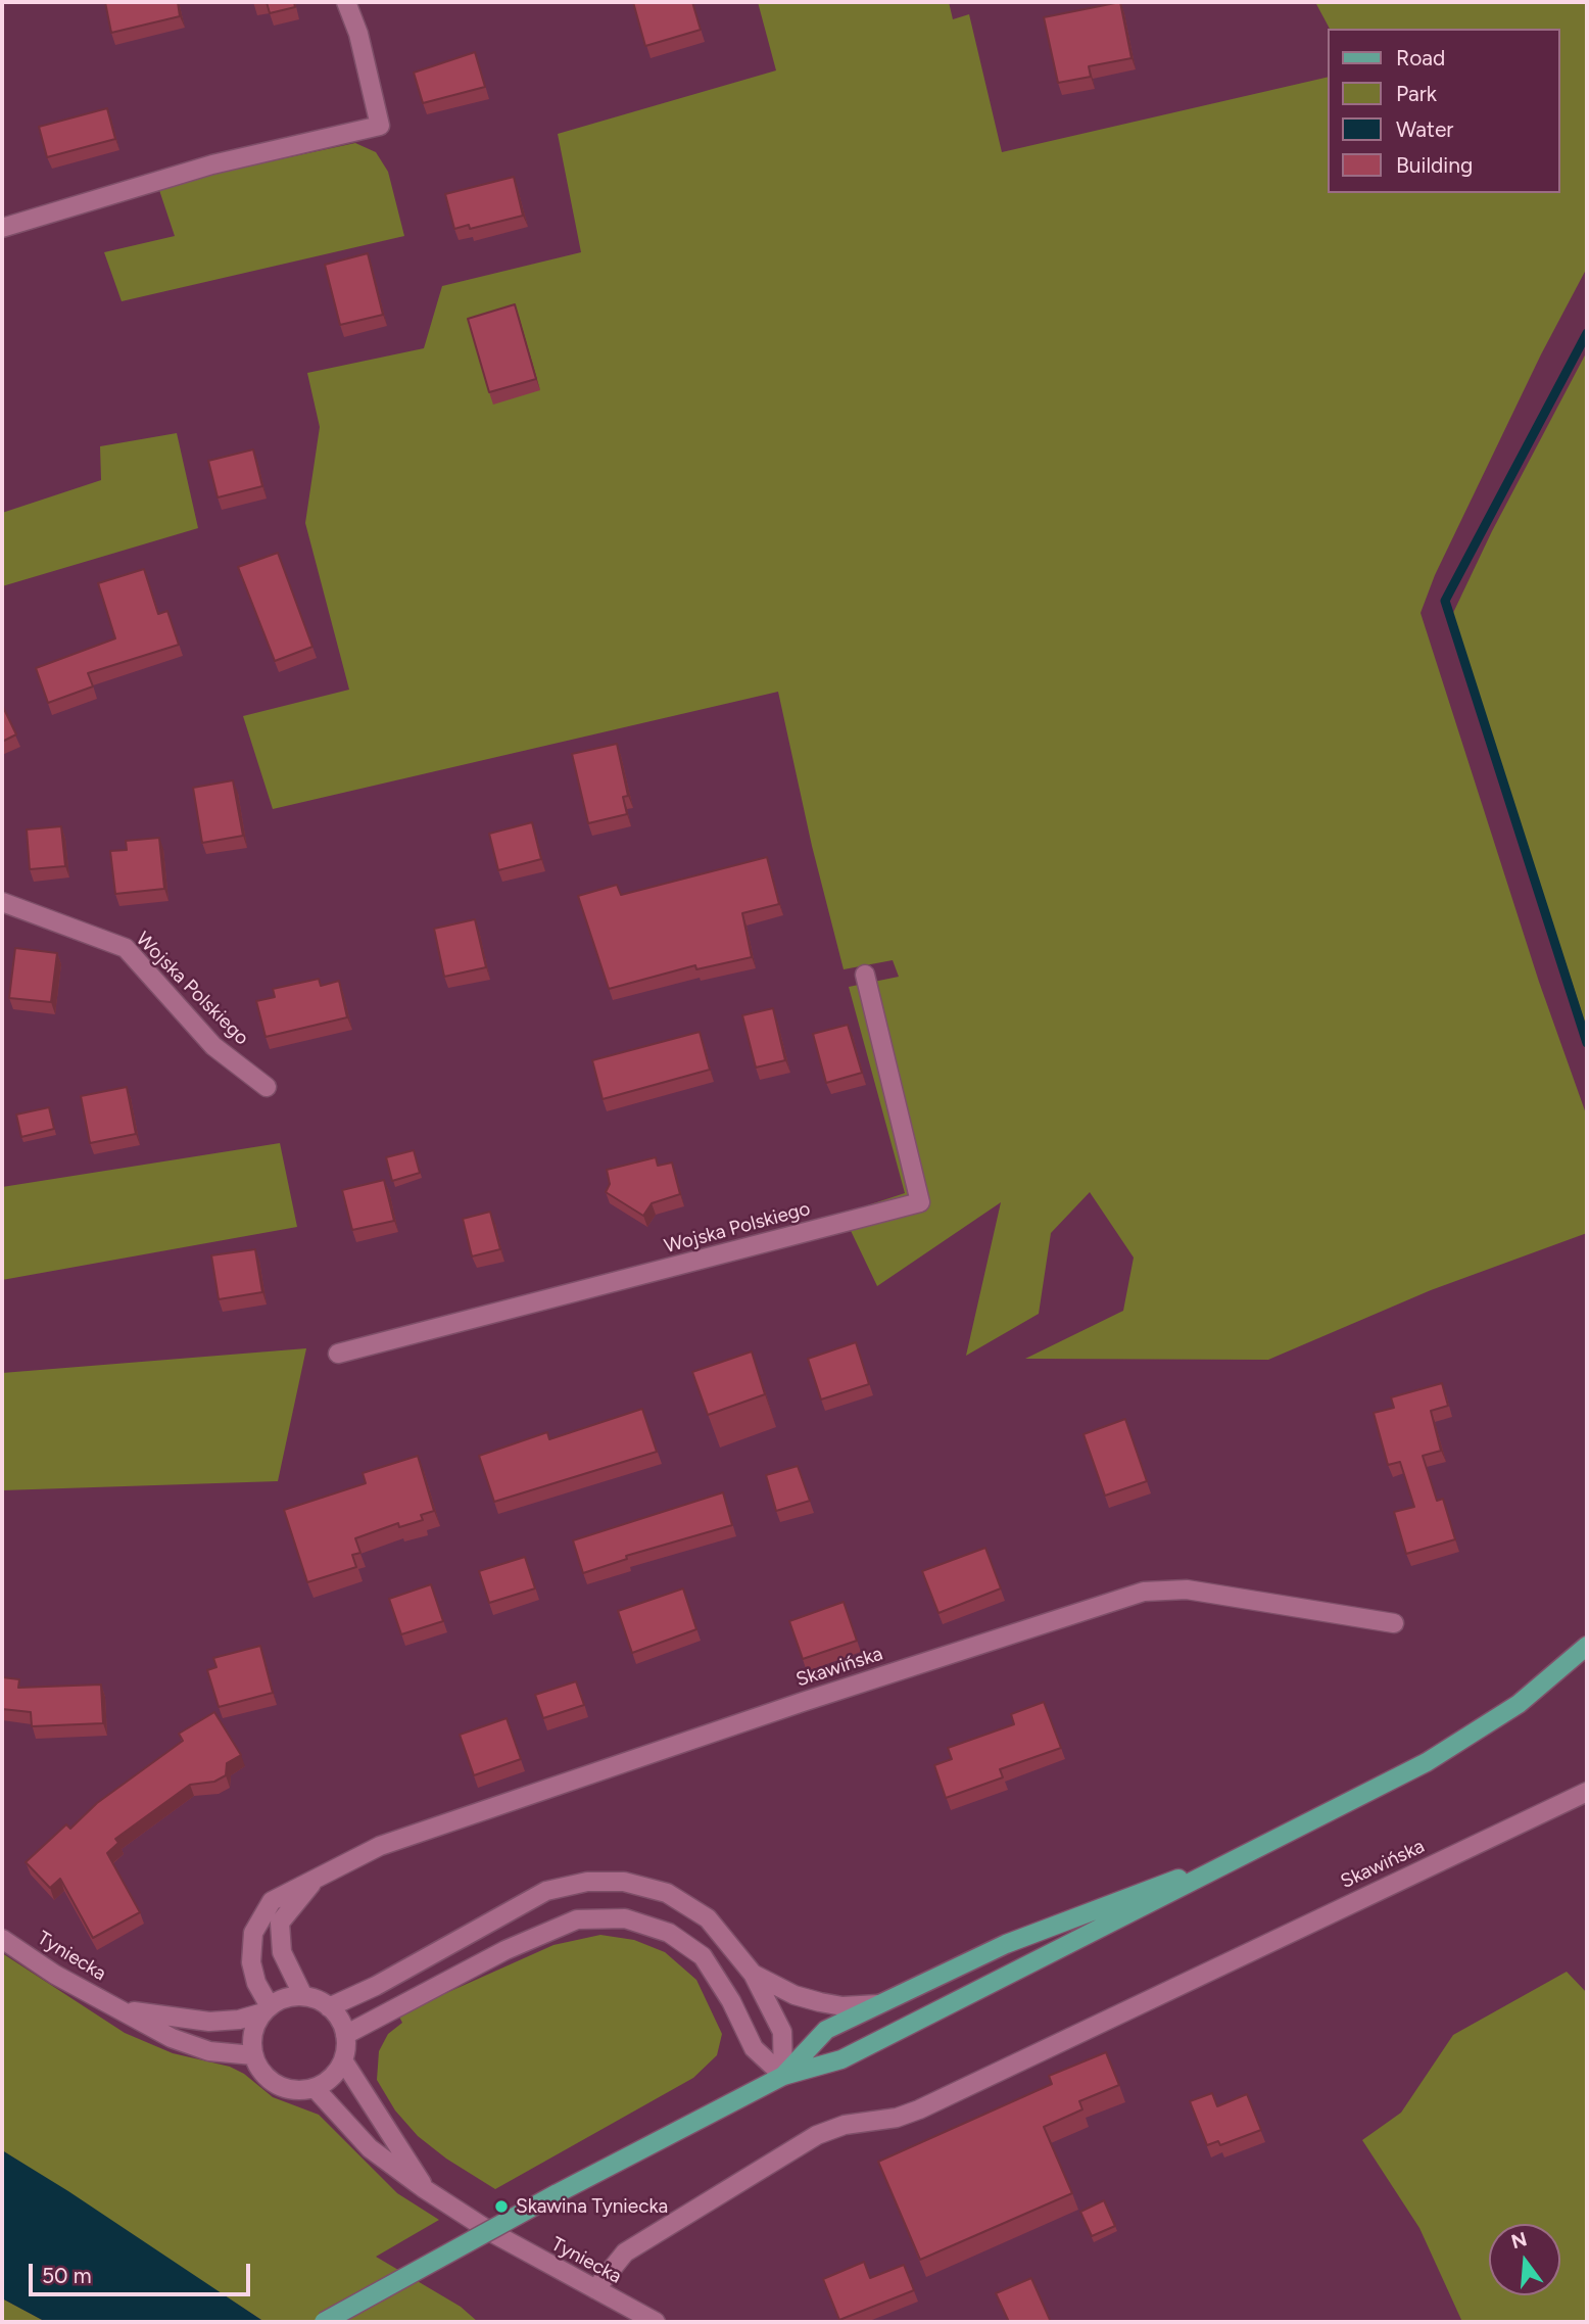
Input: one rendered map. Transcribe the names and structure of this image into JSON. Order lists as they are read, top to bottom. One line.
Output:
{"streets":{"street":["Wojska Polskiego","Skawińska","Tyniecka"]},"crossings":[["Skawińska","Tyniecka"]],"places":["Skawina Tyniecka"],"legend":["Road","Park","Water","Building"],"scale_bar":"50 m","north":"top"}
